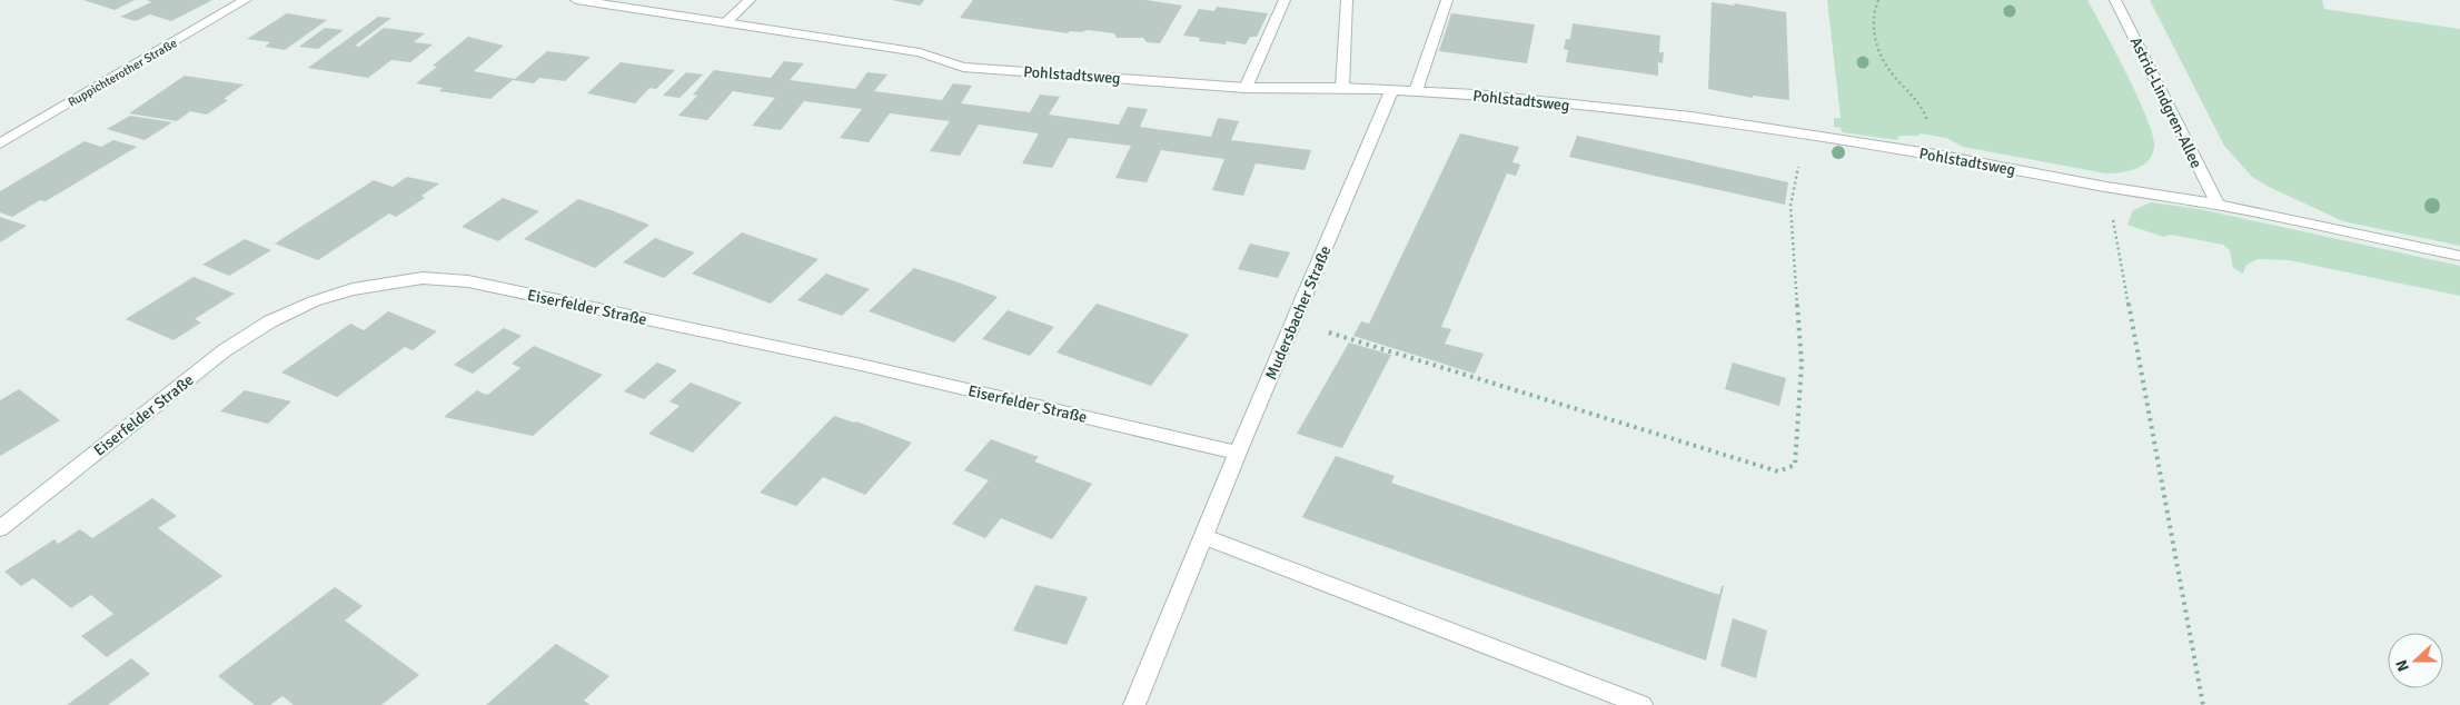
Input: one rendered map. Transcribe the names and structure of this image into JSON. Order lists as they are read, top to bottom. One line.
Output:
{"streets":{"street":["Ruppichterother Straße","Pohlstadtsweg","Astrid-Lindgren-Allee","Eiserfelder Straße","Mudersbacher Straße"]},"crossings":[["Pohlstadtsweg","Astrid-Lindgren-Allee"],["Pohlstadtsweg","Mudersbacher Straße"],["Eiserfelder Straße","Mudersbacher Straße"]],"north":"left"}
